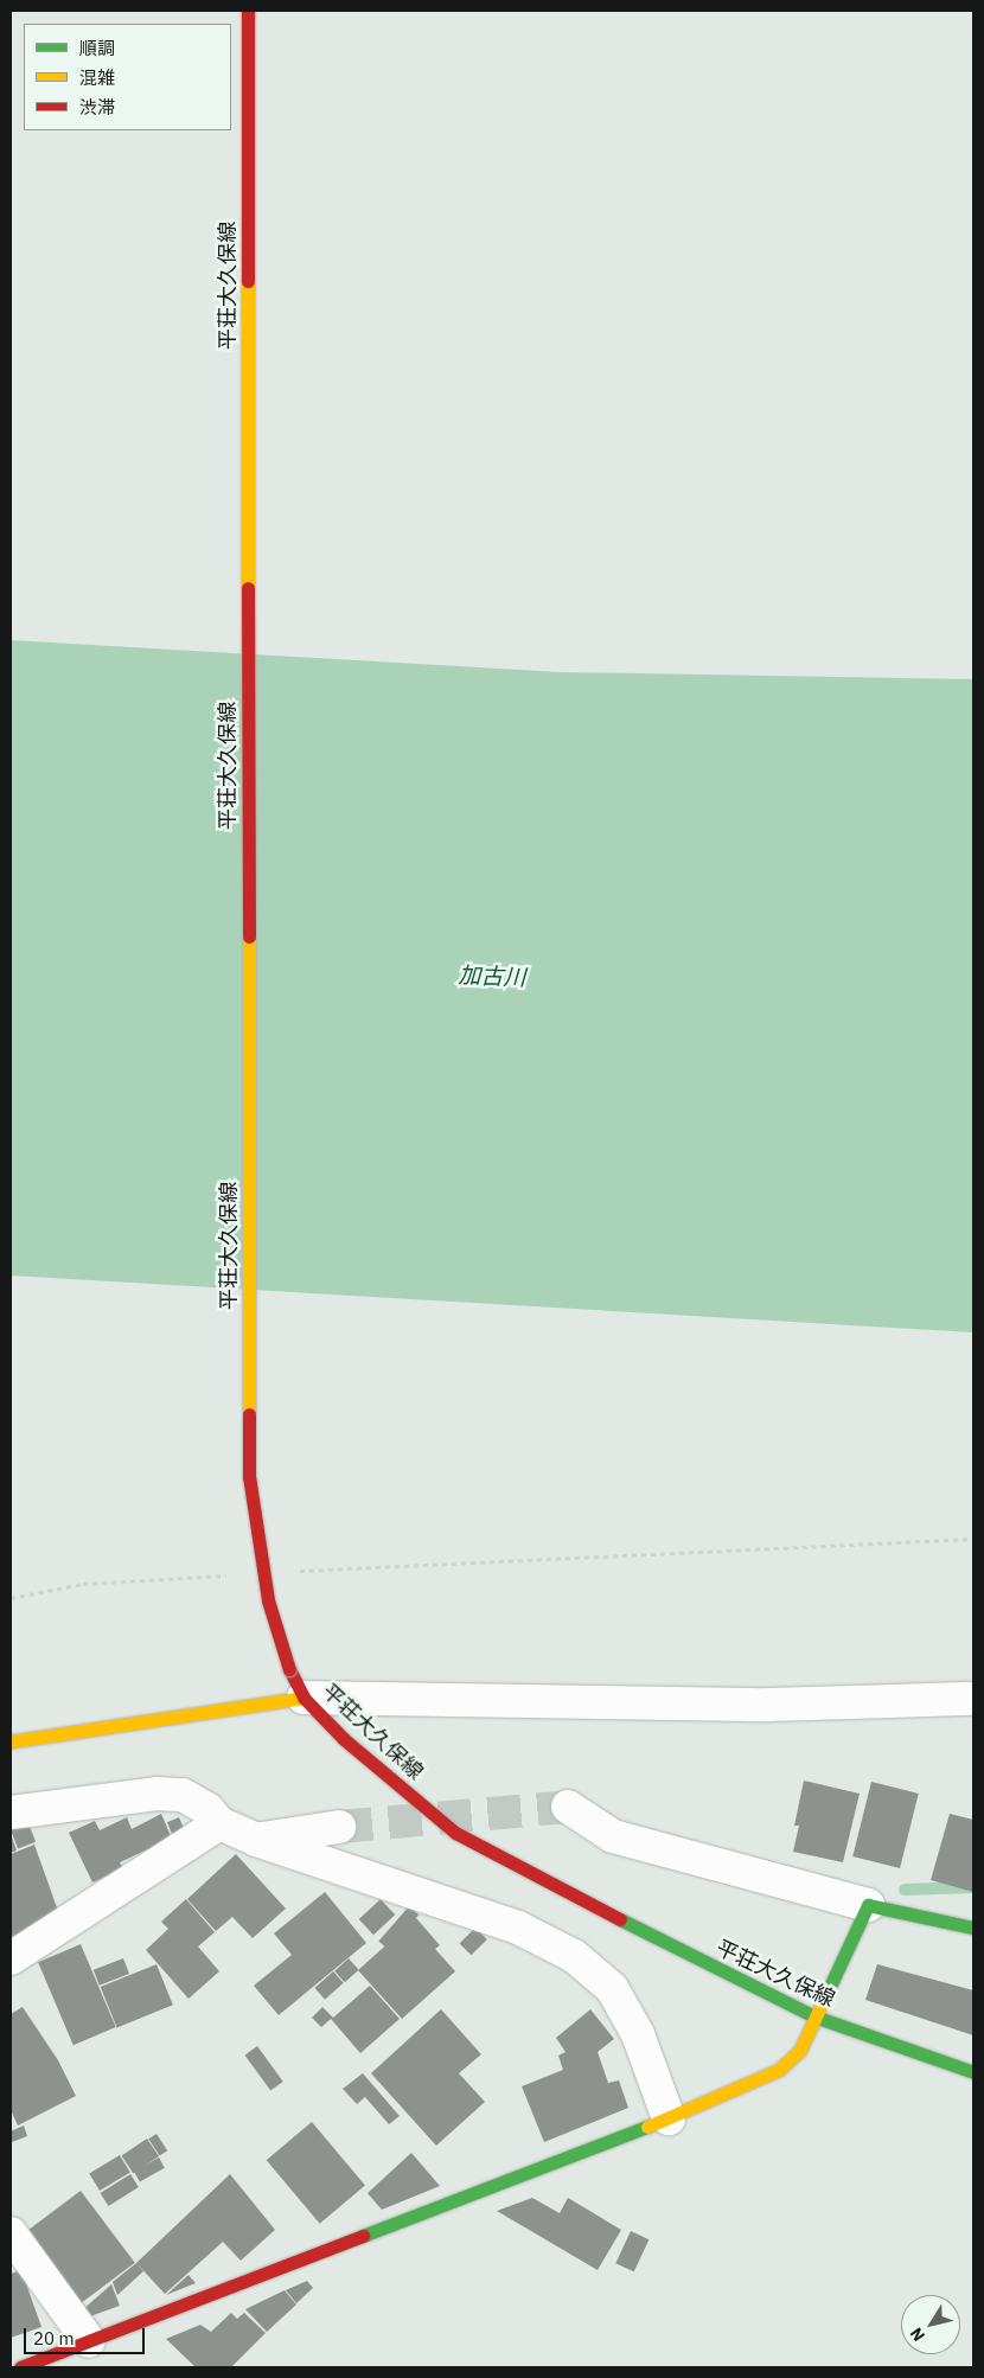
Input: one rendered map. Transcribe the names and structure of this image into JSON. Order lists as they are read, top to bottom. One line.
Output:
{"streets":{"main road":["平荘大久保線"]},"water":["加古川"],"legend":["順調","混雑","渋滞"],"scale_bar":"20 m","north":"bottom left"}
